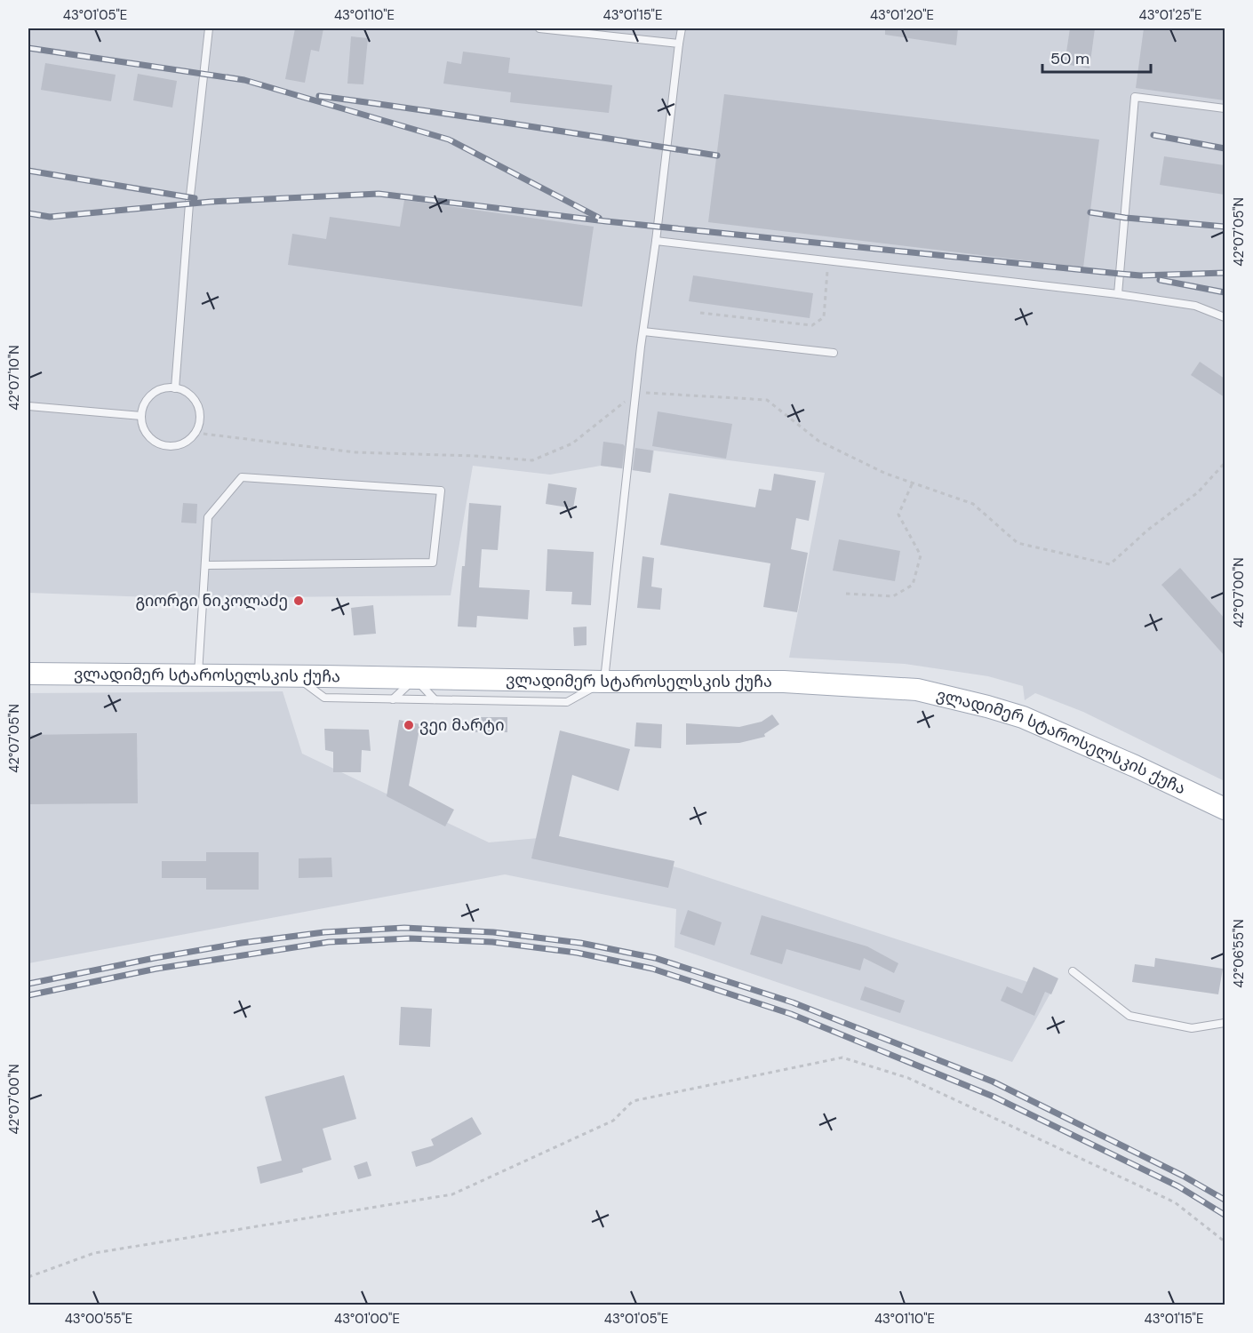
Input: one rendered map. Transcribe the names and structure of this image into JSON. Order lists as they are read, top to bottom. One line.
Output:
{"streets":{"main road":["ვლადიმერ სტაროსელსკის ქუჩა"]},"places":["გიორგი ნიკოლაძე","ვეი მარტი"],"scale_bar":"50 m","coordinates":["43°01'05\"E","43°01'10\"E","43°01'15\"E","43°01'20\"E","43°01'25\"E","42°07'05\"N","42°07'10\"N","42°07'00\"N","42°06'55\"N","43°00'55\"E","43°01'00\"E"]}
